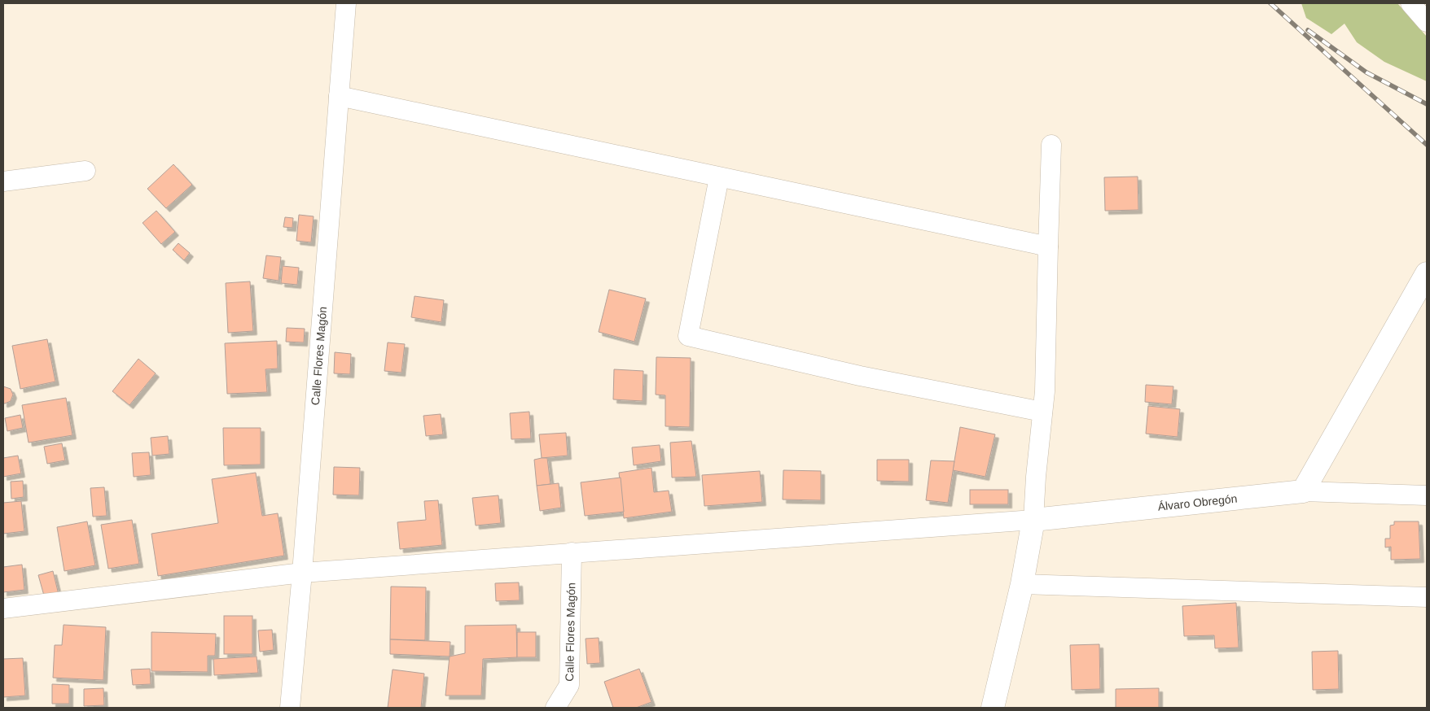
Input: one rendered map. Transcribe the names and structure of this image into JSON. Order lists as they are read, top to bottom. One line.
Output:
{"streets":{"street":["Calle Flores Magón","Álvaro Obregón"]}}
